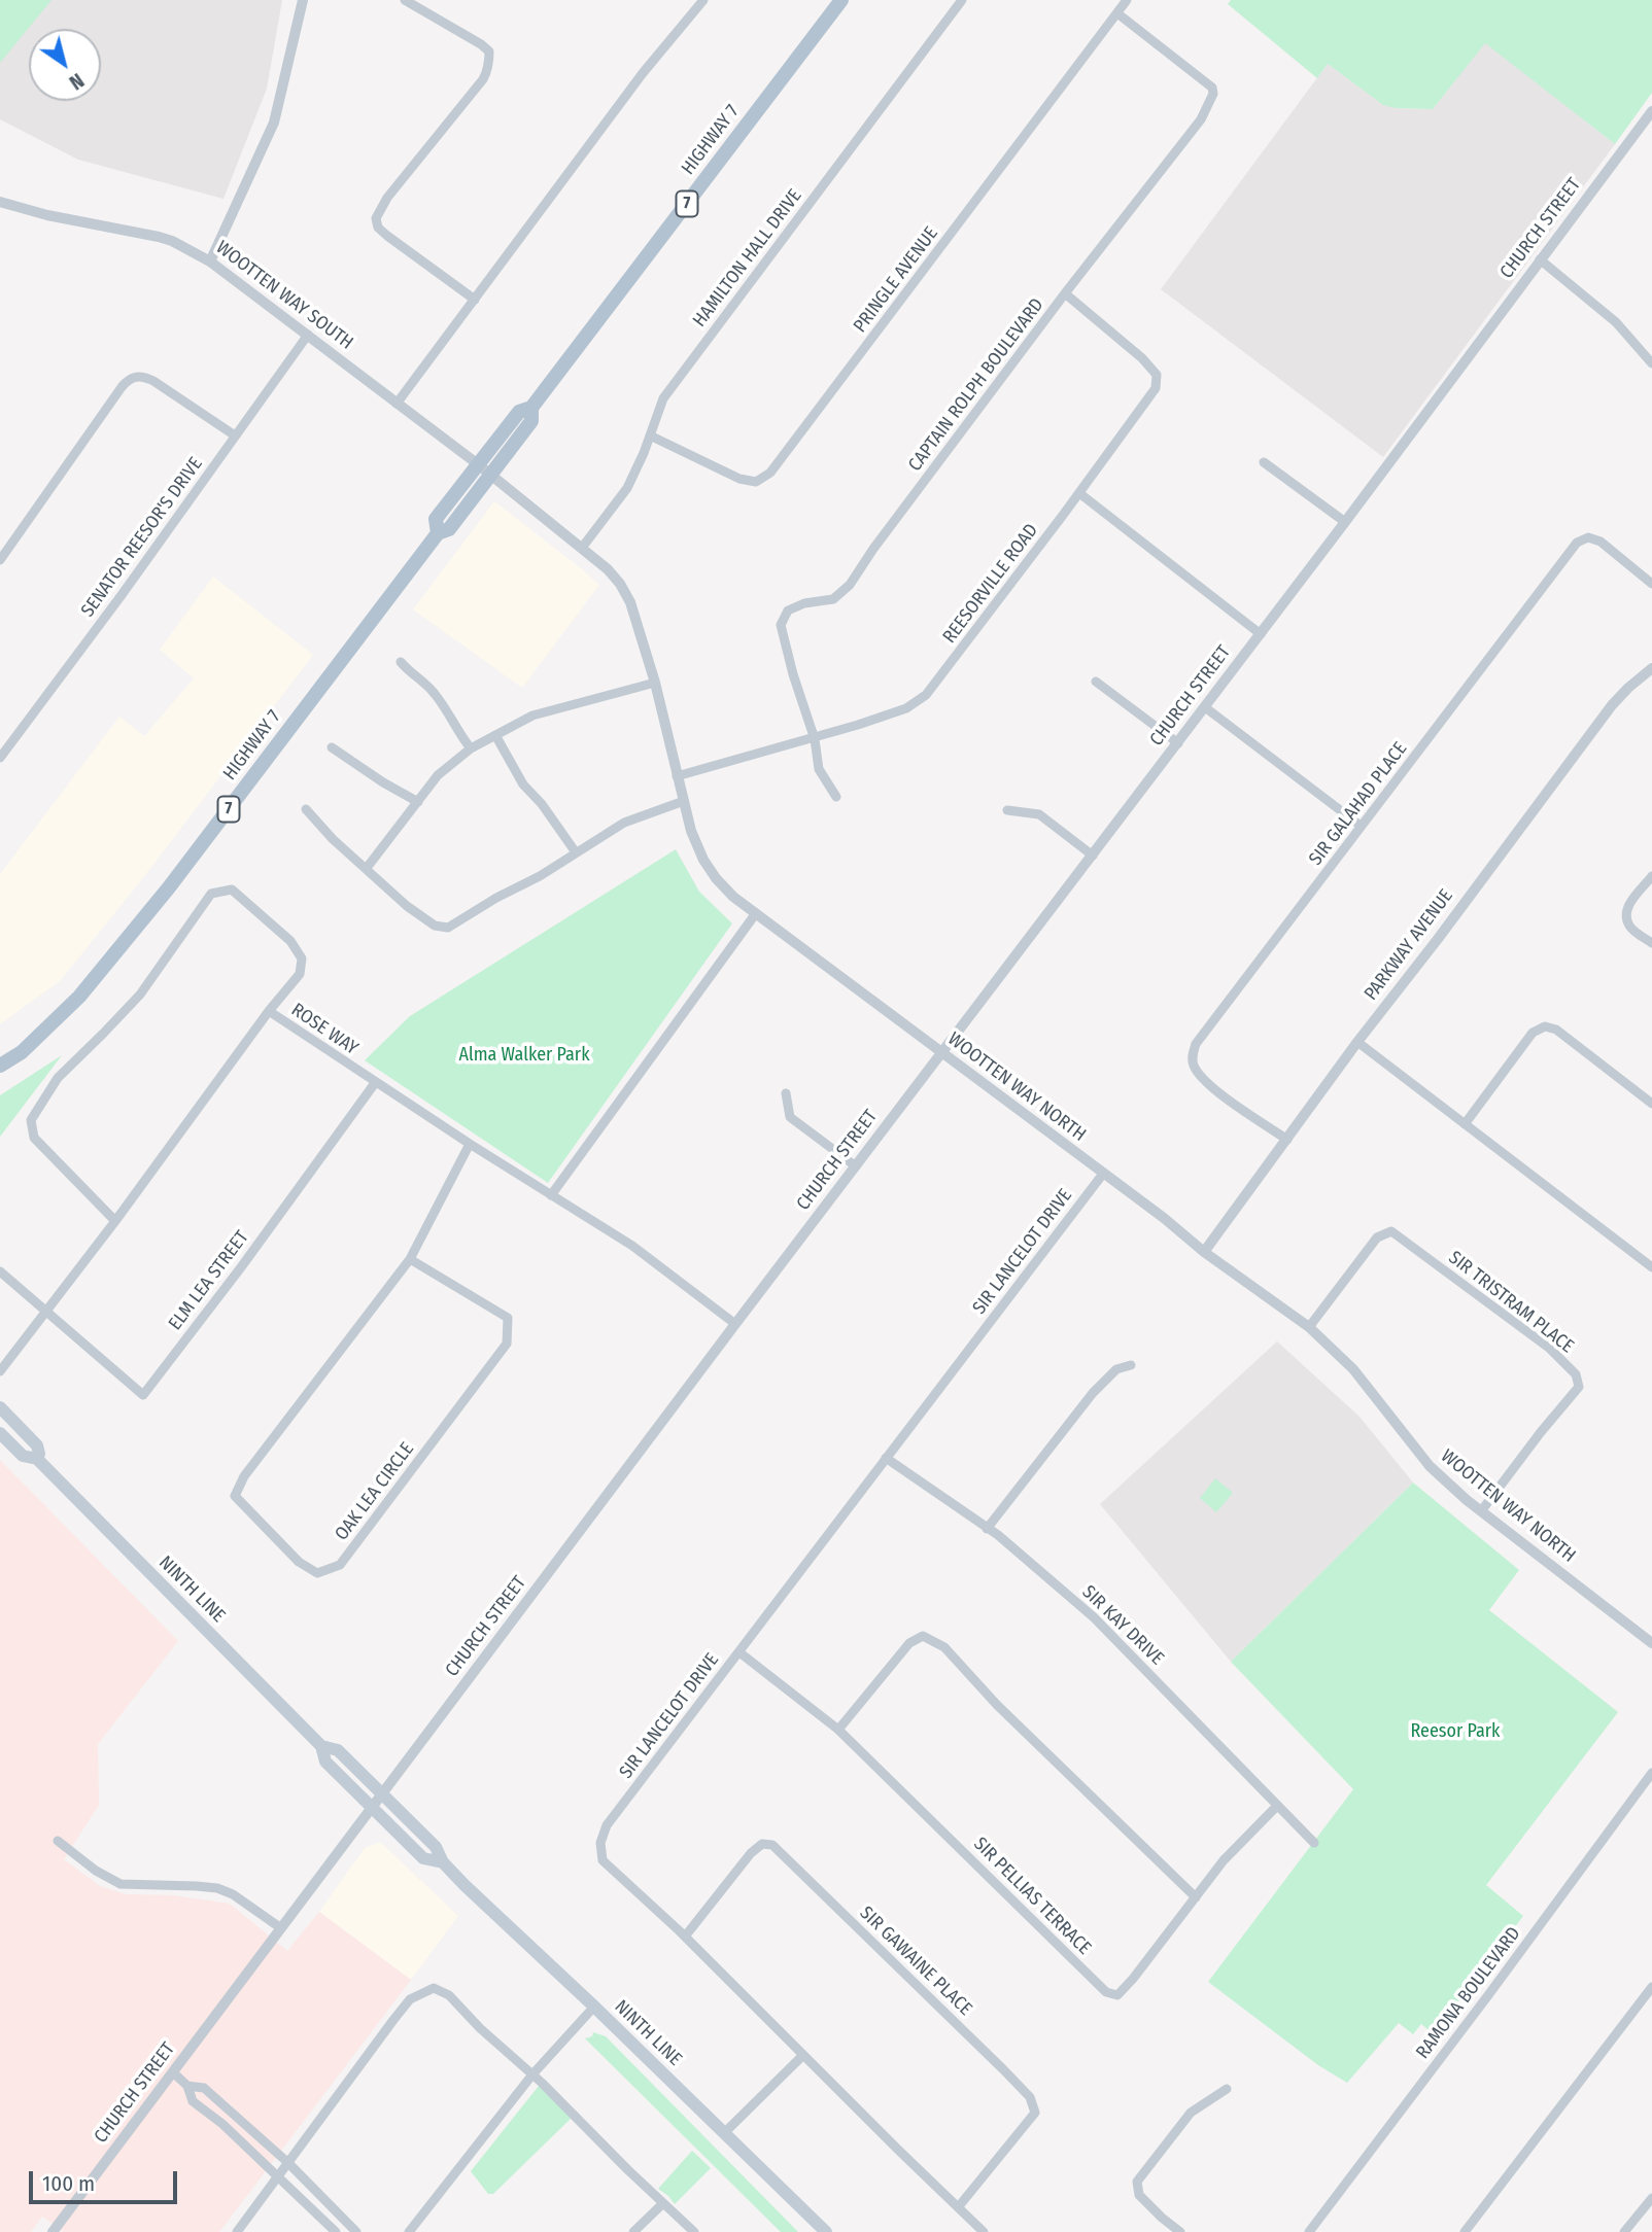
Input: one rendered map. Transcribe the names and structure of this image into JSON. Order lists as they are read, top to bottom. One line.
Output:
{"streets":{"main road":["HIGHWAY 7","7","NINTH LINE"],"street":["CHURCH STREET","HAMILTON HALL DRIVE","PRINGLE AVENUE","WOOTTEN WAY SOUTH","CAPTAIN ROLPH BOULEVARD","SENATOR REESOR'S DRIVE","REESORVILLE ROAD","SIR GALAHAD PLACE","PARKWAY AVENUE","ROSE WAY","WOOTTEN WAY NORTH","SIR LANCELOT DRIVE","ELM LEA STREET","SIR TRISTRAM PLACE","OAK LEA CIRCLE","SIR KAY DRIVE","SIR PELLIAS TERRACE","SIR GAWAINE PLACE","RAMONA BOULEVARD"]},"crossings":[["HIGHWAY 7","WOOTTEN WAY SOUTH"],["HIGHWAY 7","WOOTTEN WAY NORTH"],["CHURCH STREET","ROSE WAY"],["CHURCH STREET","WOOTTEN WAY NORTH"],["CHURCH STREET","NINTH LINE"],["HAMILTON HALL DRIVE","PRINGLE AVENUE"],["HAMILTON HALL DRIVE","WOOTTEN WAY NORTH"],["PRINGLE AVENUE","CAPTAIN ROLPH BOULEVARD"],["WOOTTEN WAY SOUTH","SENATOR REESOR'S DRIVE"],["WOOTTEN WAY SOUTH","WOOTTEN WAY NORTH"],["CAPTAIN ROLPH BOULEVARD","REESORVILLE ROAD"],["REESORVILLE ROAD","WOOTTEN WAY NORTH"],["SIR GALAHAD PLACE","PARKWAY AVENUE"],["PARKWAY AVENUE","WOOTTEN WAY NORTH"],["ROSE WAY","ELM LEA STREET"],["ROSE WAY","OAK LEA CIRCLE"],["WOOTTEN WAY NORTH","SIR LANCELOT DRIVE"],["WOOTTEN WAY NORTH","SIR TRISTRAM PLACE"],["SIR LANCELOT DRIVE","SIR KAY DRIVE"],["SIR LANCELOT DRIVE","SIR PELLIAS TERRACE"],["SIR LANCELOT DRIVE","SIR GAWAINE PLACE"],["SIR KAY DRIVE","SIR PELLIAS TERRACE"]],"parks":["Alma Walker Park","Reesor Park"],"scale_bar":"100 m","north":"bottom right"}
